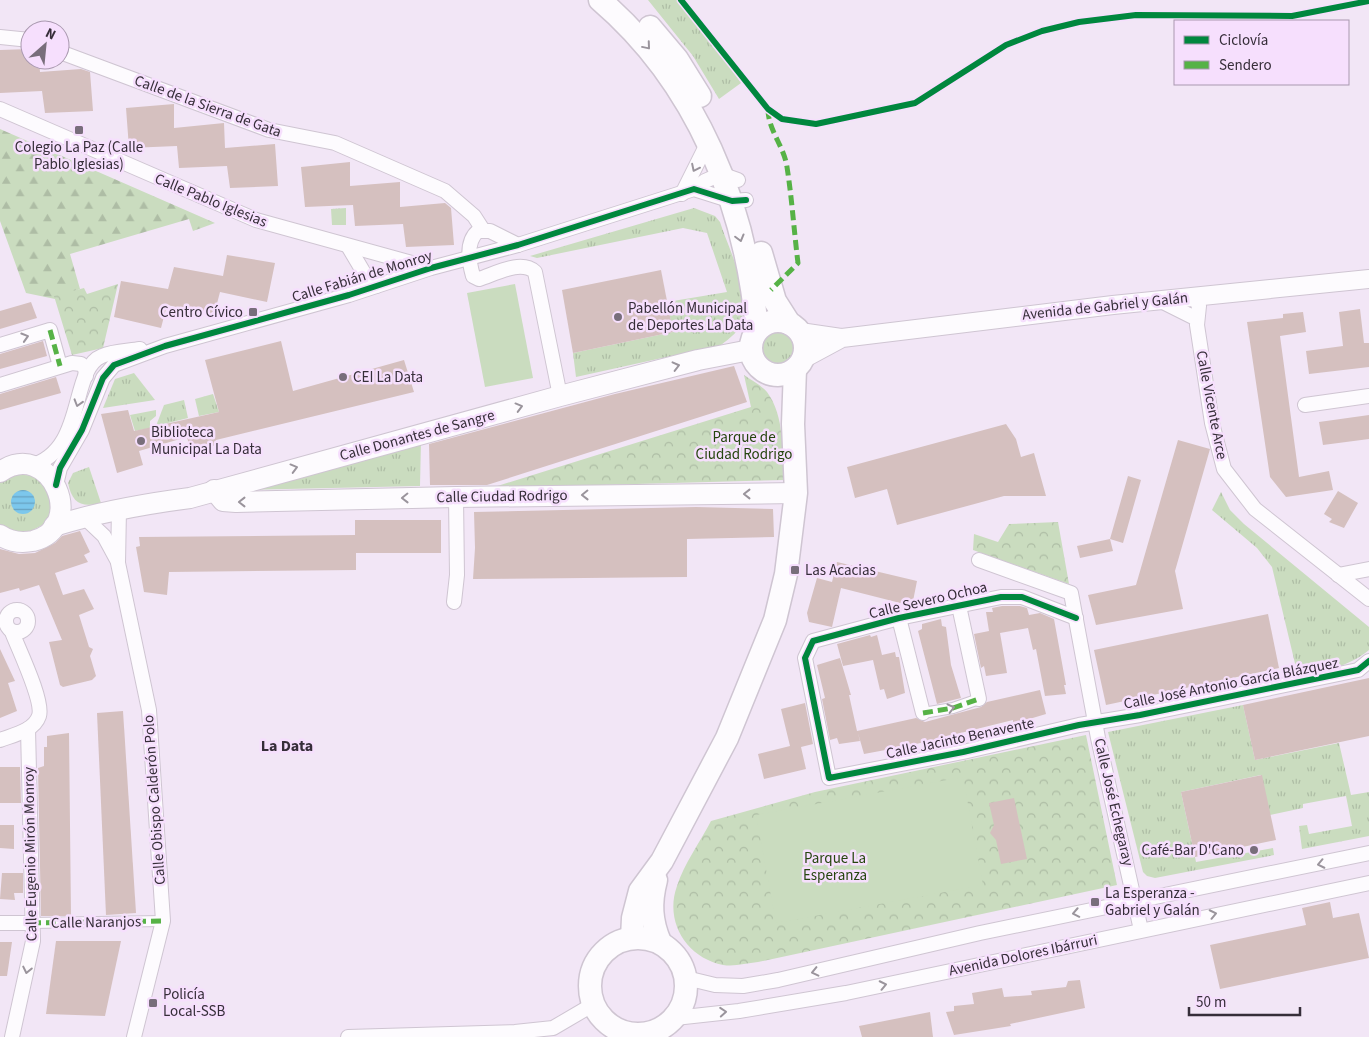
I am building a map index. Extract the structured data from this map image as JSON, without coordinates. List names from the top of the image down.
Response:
{
  "streets": {
    "main road": ["Calle Donantes de Sangre", "Calle Ciudad Rodrigo"],
    "street": [
      "Calle de la Sierra de Gata",
      "Calle Pablo Iglesias",
      "Calle Fabián de Monroy",
      "Avenida de Gabriel y Galán",
      "Calle Vicente Arce",
      "Calle Severo Ochoa",
      "Calle José Antonio García Blázquez",
      "Calle Jacinto Benavente",
      "Calle Obispo Calderón Polo",
      "Calle José Echegaray",
      "Calle Eugenio Mirón Monroy",
      "Calle Naranjos",
      "Avenida Dolores Ibárruri"
    ]
  },
  "crossings": [
    ["Calle Pablo Iglesias", "Calle Fabián de Monroy"],
    ["Avenida de Gabriel y Galán", "Calle Vicente Arce"],
    ["Avenida de Gabriel y Galán", "Calle Donantes de Sangre"],
    ["Calle Donantes de Sangre", "Calle Ciudad Rodrigo"],
    ["Calle Donantes de Sangre", "Calle Obispo Calderón Polo"],
    ["Calle Severo Ochoa", "Calle Jacinto Benavente"],
    ["Calle Severo Ochoa", "Calle José Echegaray"],
    ["Calle José Antonio García Blázquez", "Calle Jacinto Benavente"],
    ["Calle José Antonio García Blázquez", "Calle José Echegaray"],
    ["Calle Jacinto Benavente", "Calle José Echegaray"],
    ["Calle Obispo Calderón Polo", "Calle Naranjos"],
    ["Calle José Echegaray", "Avenida Dolores Ibárruri"],
    ["Calle Eugenio Mirón Monroy", "Calle Naranjos"]
  ],
  "one_way": ["Calle Donantes de Sangre", "Calle Ciudad Rodrigo", "Calle Eugenio Mirón Monroy"],
  "districts": ["La Data"],
  "parks": ["Parque de Ciudad Rodrigo", "Parque La Esperanza"],
  "places": {
    "transit": [
      "Colegio La Paz (Calle Pablo Iglesias)",
      "Centro Cívico",
      "Las Acacias",
      "La Esperanza - Gabriel y Galán",
      "Policía Local-SSB"
    ],
    "other": [
      "Pabellón Municipal de Deportes La Data",
      "CEI La Data",
      "Biblioteca Municipal La Data",
      "Café-Bar D'Cano"
    ]
  },
  "legend": ["Ciclovía", "Sendero"],
  "scale_bar": "50 m",
  "north": "top right"
}
